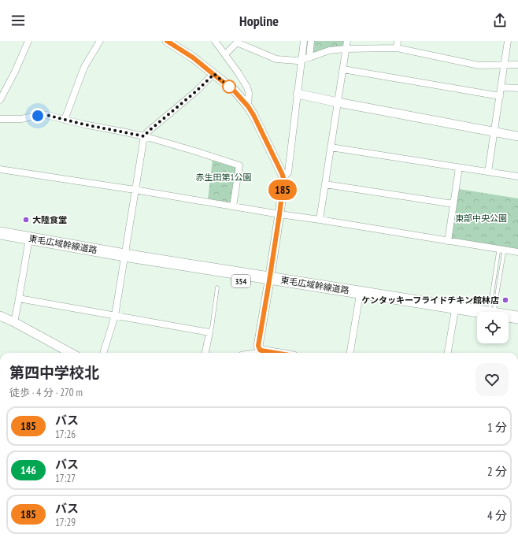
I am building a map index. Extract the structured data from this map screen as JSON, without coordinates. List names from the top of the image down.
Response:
{
  "streets": {
    "highway": ["東毛広域幹線道路", "354"]
  },
  "parks": ["赤生田第1公園", "東部中央公園"],
  "places": ["大陸食堂", "ケンタッキーフライドチキン館林店"],
  "lines": ["bus line 185"],
  "page": {
    "header": "Hopline",
    "on_map": "185",
    "heading": ["第四中学校北", "徒歩 · 4 分 · 270 m"],
    "list": [
      {
        "mark": "185",
        "name": "バス",
        "note": "17:26",
        "value": "1 分"
      },
      {
        "mark": "146",
        "name": "バス",
        "note": "17:27",
        "value": "2 分"
      },
      {
        "mark": "185",
        "name": "バス",
        "note": "17:29",
        "value": "4 分"
      }
    ]
  }
}
